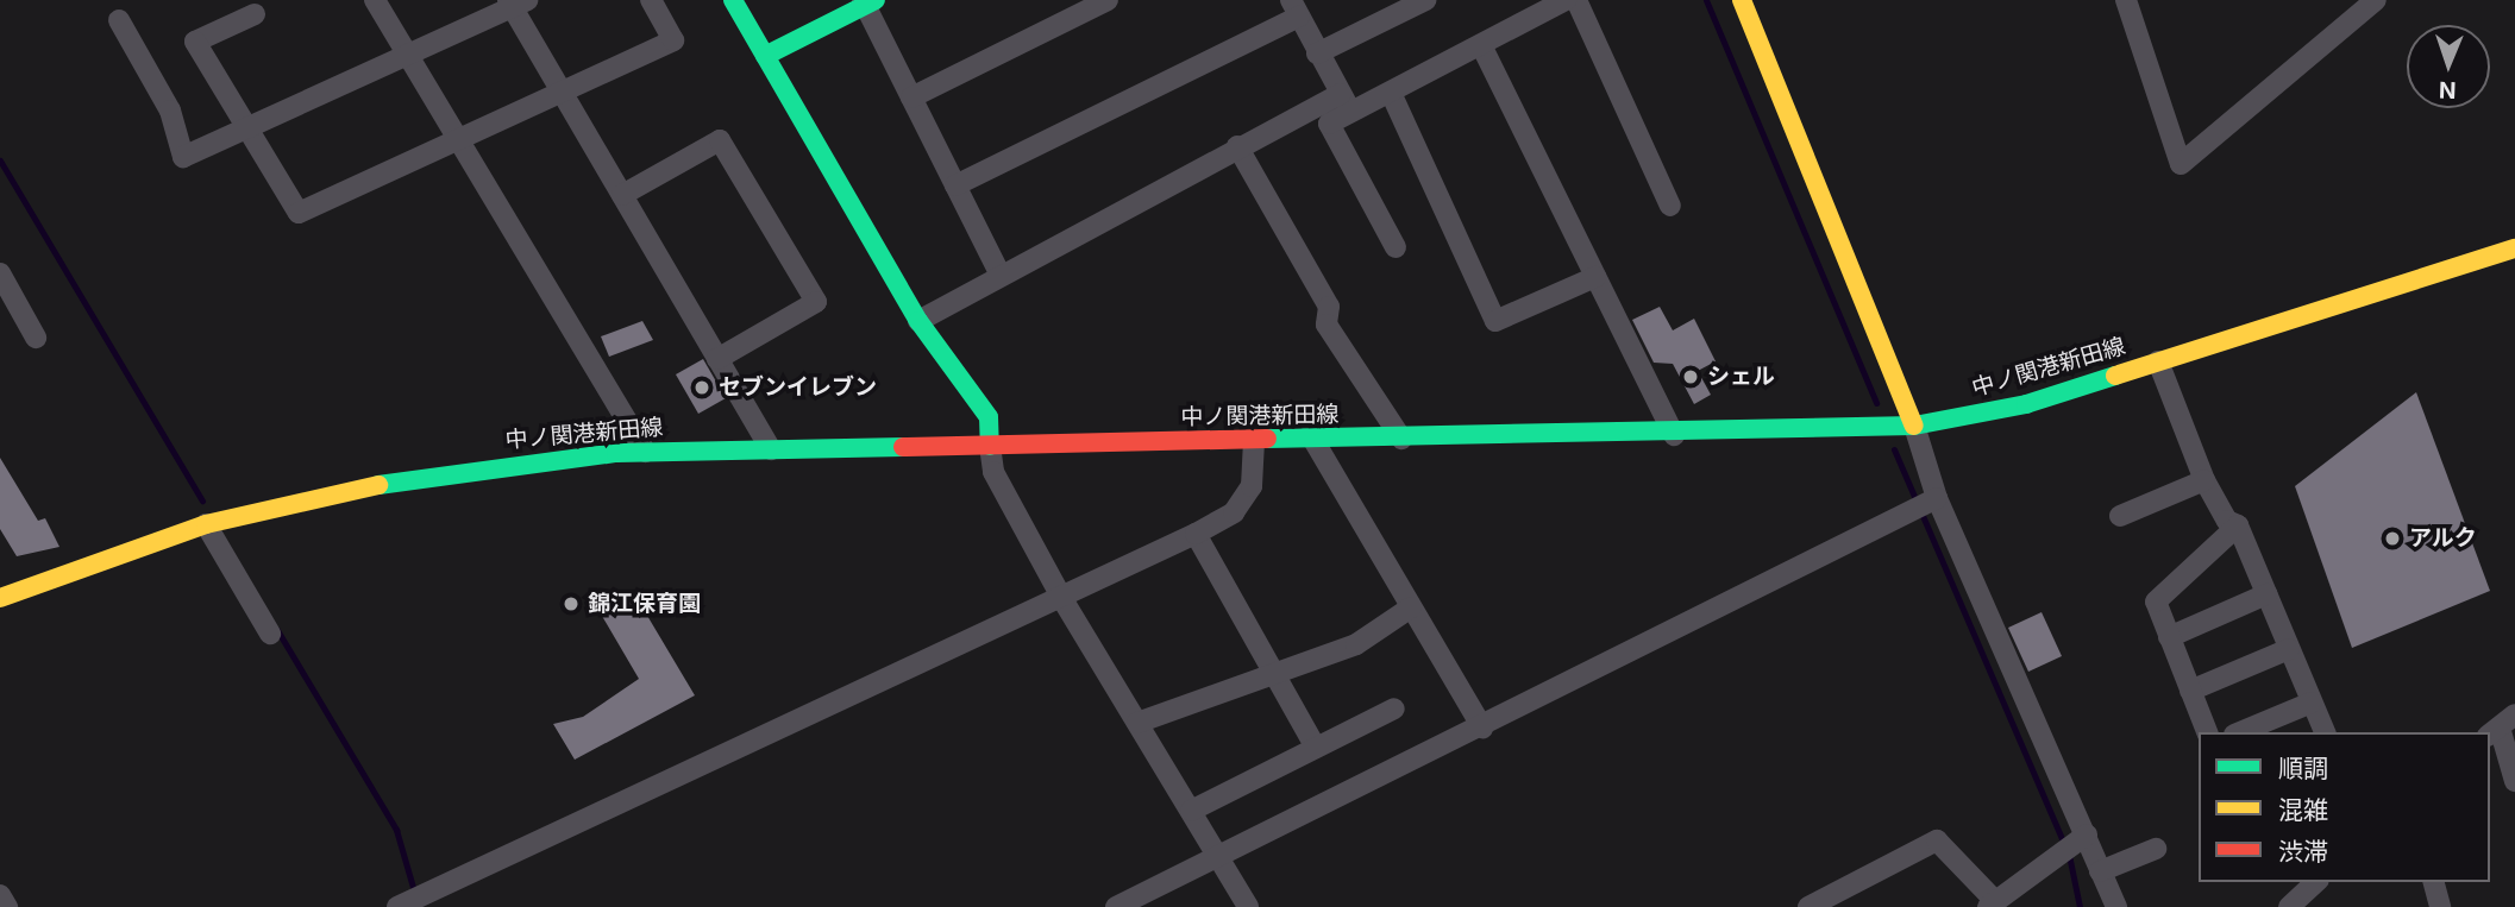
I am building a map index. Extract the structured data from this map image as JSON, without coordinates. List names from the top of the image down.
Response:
{
  "streets": {
    "main road": ["中ノ関港新田線"]
  },
  "places": [
    "シェル",
    "セブンイレブン",
    "アルク",
    "錦江保育園"
  ],
  "legend": ["順調", "混雑", "渋滞"],
  "north": "bottom"
}
